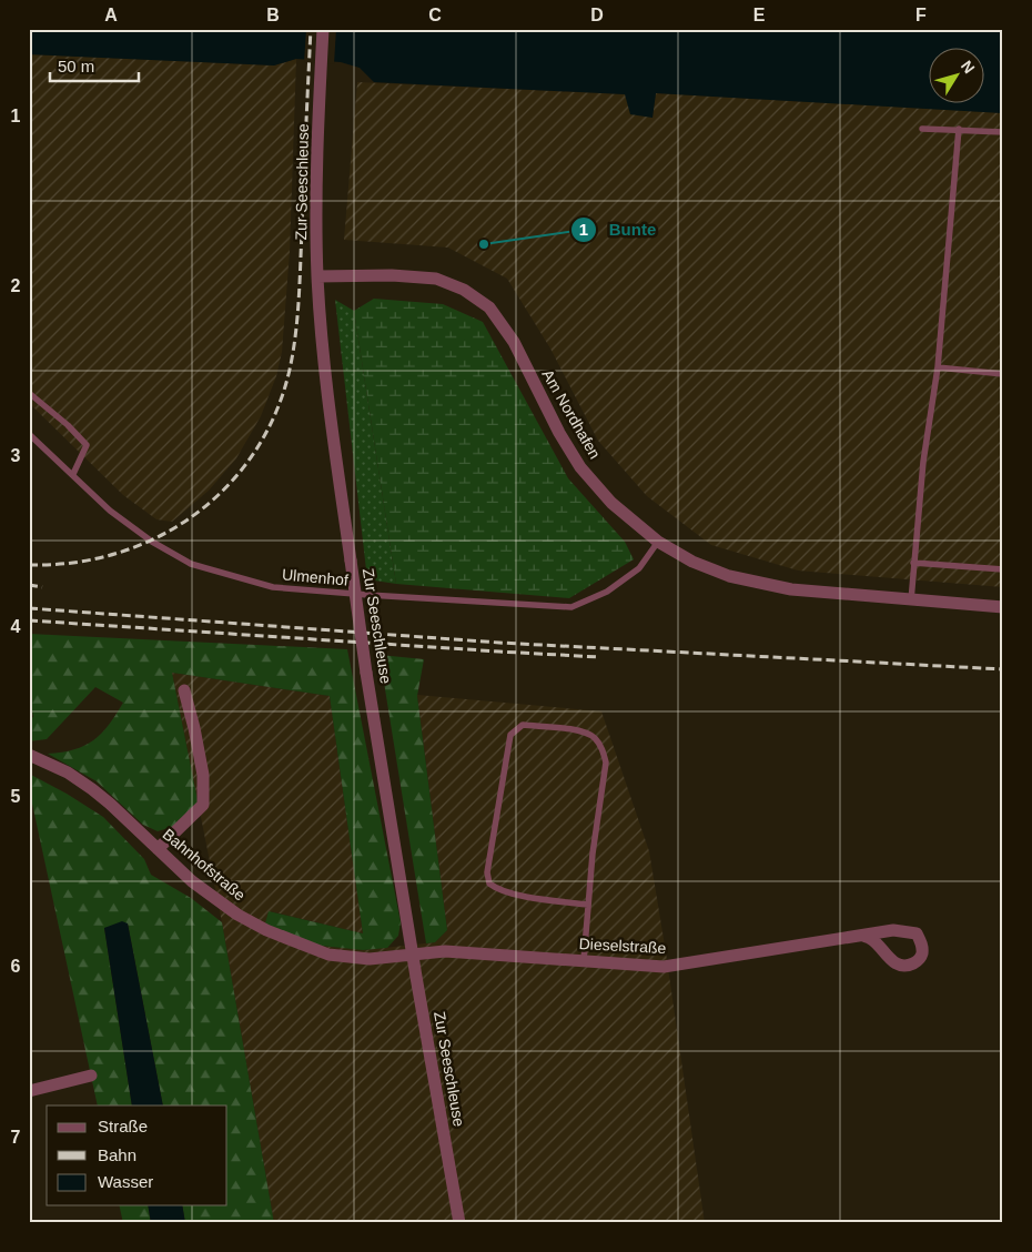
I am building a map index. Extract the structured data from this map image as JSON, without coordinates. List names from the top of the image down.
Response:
{
  "streets": {
    "street": [
      "Zur Seeschleuse",
      "Am Nordhafen",
      "Bahnhofstraße",
      "Dieselstraße"
    ],
    "lane": ["Ulmenhof"]
  },
  "crossings": [
    ["Zur Seeschleuse", "Am Nordhafen"],
    ["Zur Seeschleuse", "Bahnhofstraße"],
    ["Zur Seeschleuse", "Dieselstraße"],
    ["Am Nordhafen", "Ulmenhof"],
    ["Bahnhofstraße", "Dieselstraße"]
  ],
  "places": ["Bunte"],
  "legend": ["Straße", "Bahn", "Wasser"],
  "scale_bar": "50 m",
  "north": "top right",
  "grid": {
    "columns": [
      "A",
      "B",
      "C",
      "D",
      "E",
      "F"
    ],
    "rows": [
      "1",
      "2",
      "3",
      "4",
      "5",
      "6",
      "7"
    ]
  }
}
